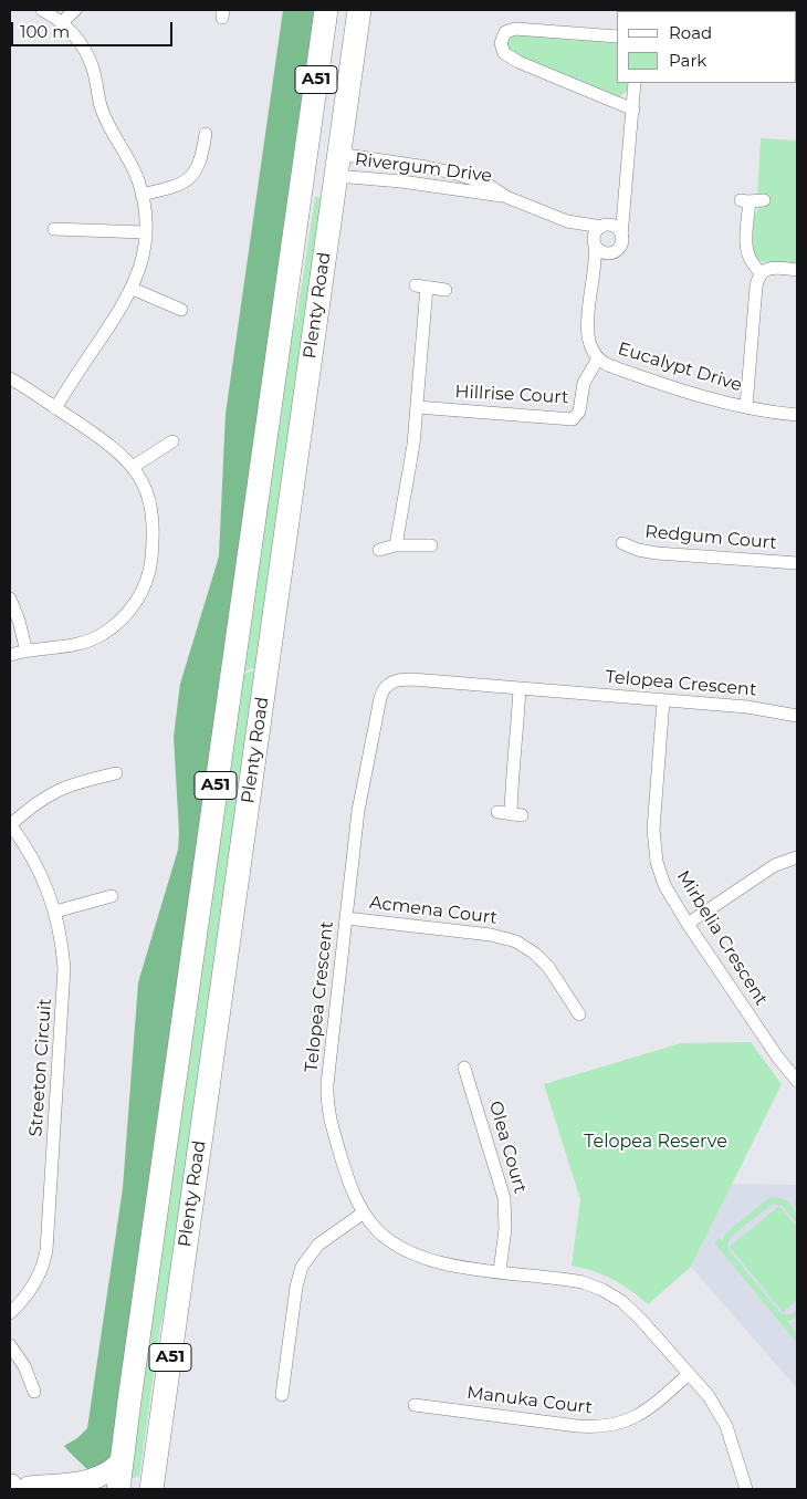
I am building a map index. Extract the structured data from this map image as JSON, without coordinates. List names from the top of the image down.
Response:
{
  "streets": {
    "highway": ["A51", "Plenty Road"],
    "street": [
      "Rivergum Drive",
      "Eucalypt Drive",
      "Hillrise Court",
      "Redgum Court",
      "Telopea Crescent",
      "Acmena Court",
      "Mirbelia Crescent",
      "Streeton Circuit",
      "Olea Court",
      "Manuka Court"
    ]
  },
  "crossings": [
    ["Rivergum Drive", "Plenty Road"],
    ["Rivergum Drive", "Eucalypt Drive"],
    ["Eucalypt Drive", "Hillrise Court"],
    ["Telopea Crescent", "Acmena Court"],
    ["Telopea Crescent", "Mirbelia Crescent"],
    ["Telopea Crescent", "Olea Court"],
    ["Telopea Crescent", "Manuka Court"]
  ],
  "parks": ["Telopea Reserve"],
  "legend": ["Road", "Park"],
  "scale_bar": "100 m"
}
